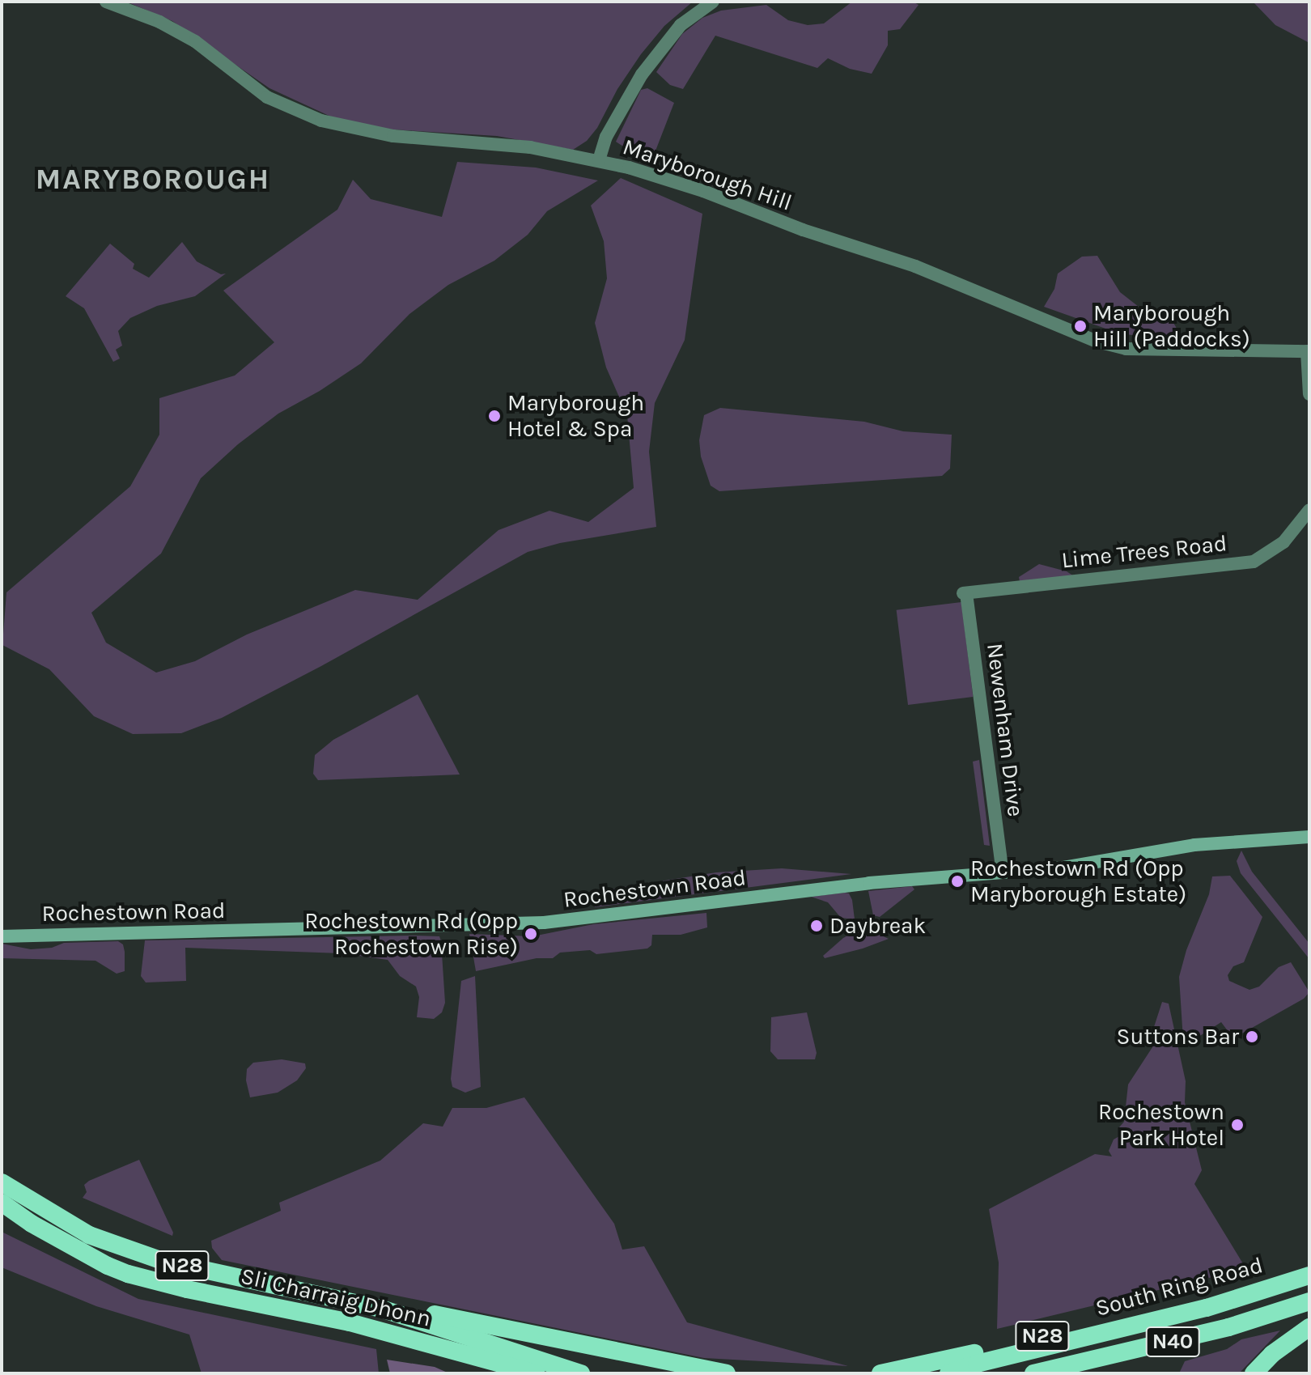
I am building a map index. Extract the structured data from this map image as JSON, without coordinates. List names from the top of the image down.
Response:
{
  "streets": {
    "highway": [
      "N28",
      "South Ring Road",
      "Sli Charraig Dhonn",
      "N40"
    ],
    "main road": ["Rochestown Road"],
    "street": ["Maryborough Hill", "Lime Trees Road", "Newenham Drive"]
  },
  "crossings": [
    ["Lime Trees Road", "Newenham Drive"],
    ["Newenham Drive", "Rochestown Road"],
    ["N28", "South Ring Road"],
    ["N28", "Sli Charraig Dhonn"]
  ],
  "districts": ["MARYBOROUGH"],
  "places": [
    "Maryborough Hill (Paddocks)",
    "Maryborough Hotel & Spa",
    "Rochestown Rd (Opp Maryborough Estate)",
    "Daybreak",
    "Rochestown Rd (Opp Rochestown Rise)",
    "Suttons Bar",
    "Rochestown Park Hotel"
  ]
}
